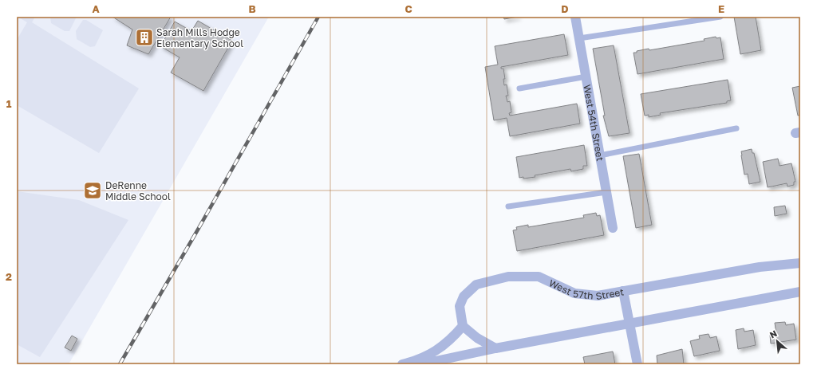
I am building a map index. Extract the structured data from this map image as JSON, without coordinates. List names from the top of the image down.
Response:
{
  "streets": {
    "street": ["West 54th Street", "West 57th Street"]
  },
  "places": {
    "building": ["Sarah Mills Hodge Elementary School"],
    "school or university": ["DeRenne Middle School"]
  },
  "north": "top left",
  "grid": {
    "columns": [
      "A",
      "B",
      "C",
      "D",
      "E"
    ],
    "rows": ["1", "2"]
  }
}
